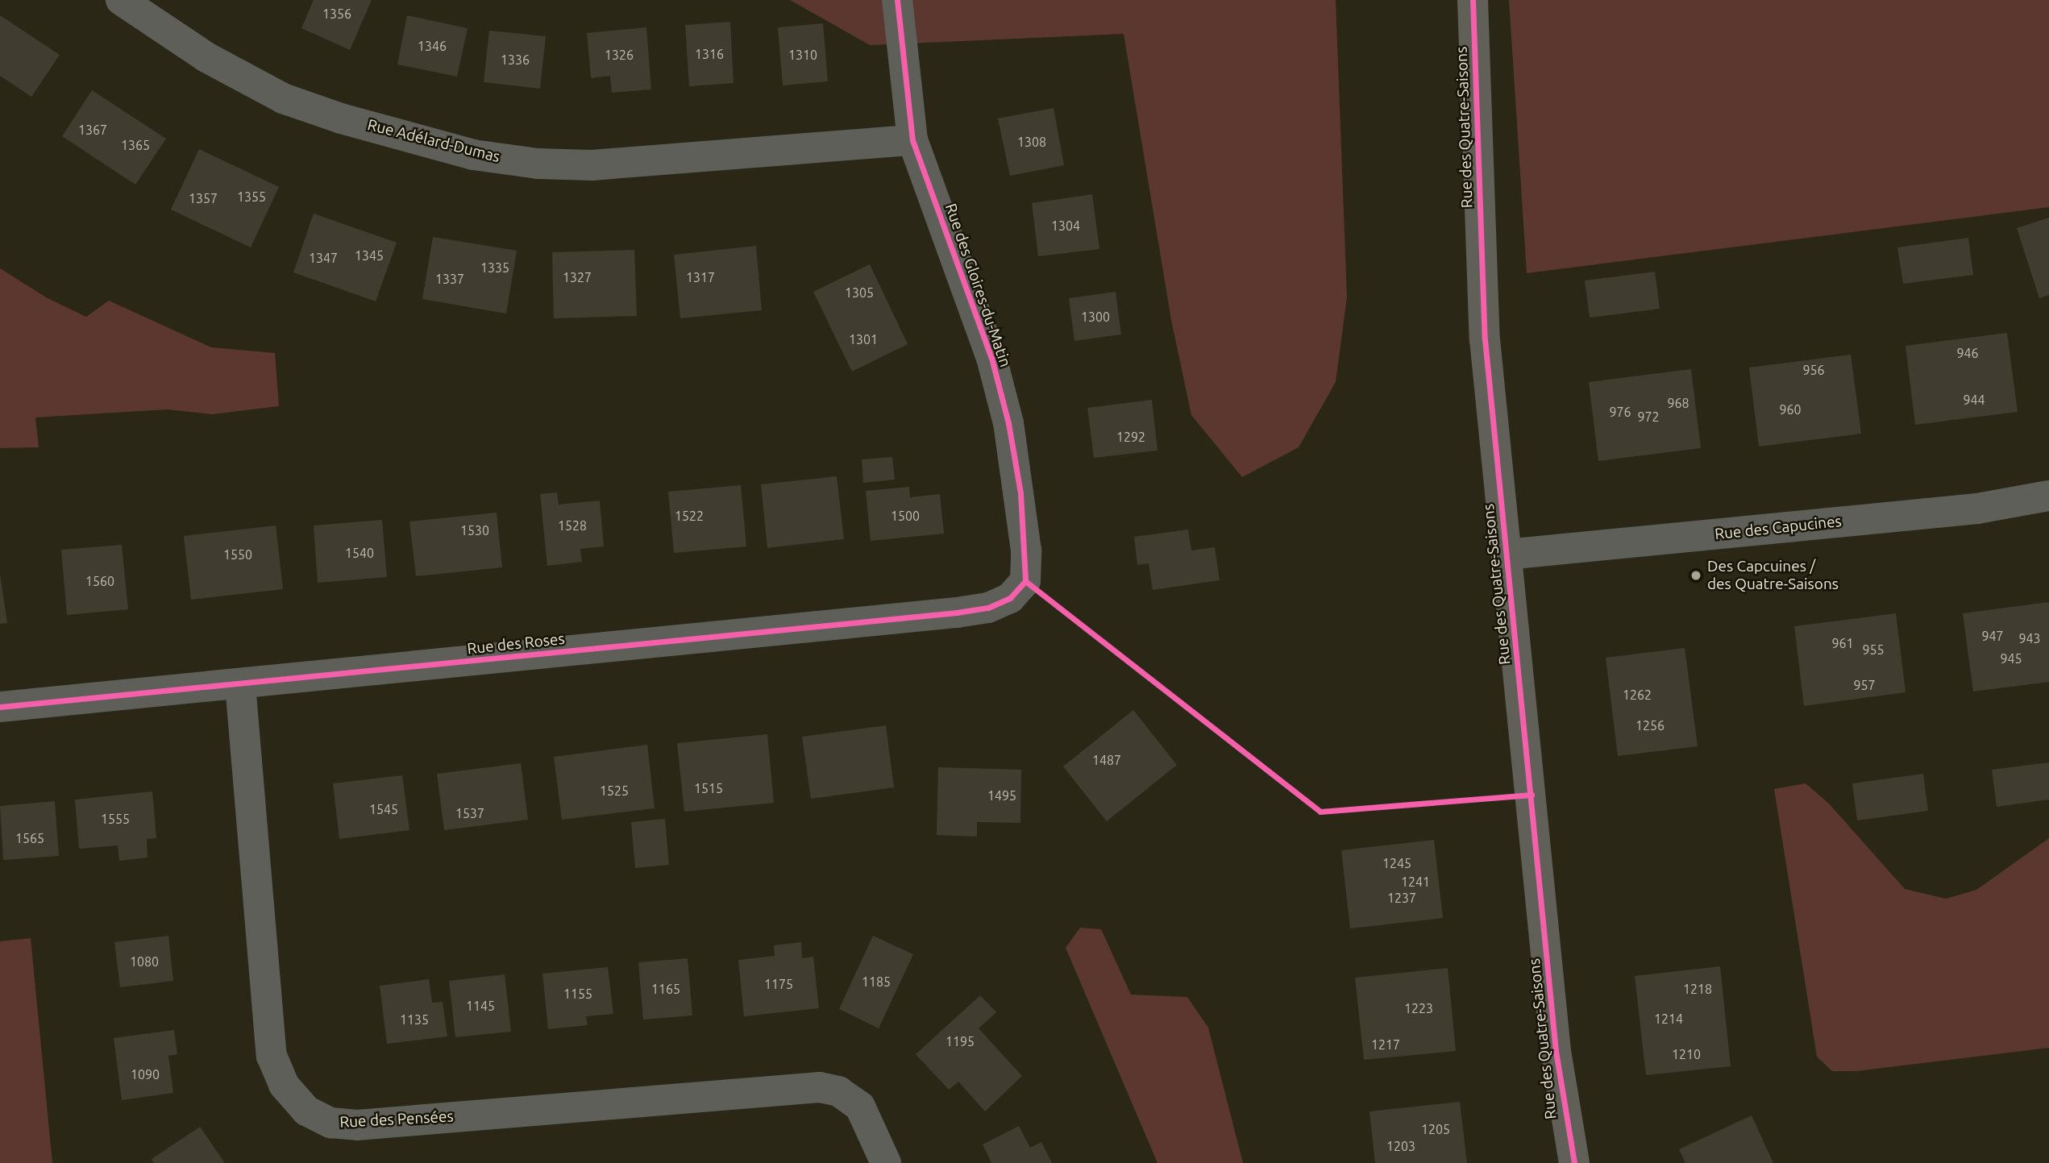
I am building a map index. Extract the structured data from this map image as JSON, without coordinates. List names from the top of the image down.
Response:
{
  "streets": {
    "street": [
      "Rue des Quatre-Saisons",
      "Rue Adélard-Dumas",
      "Rue des Gloires-du-Matin",
      "Rue des Capucines",
      "Rue des Roses",
      "Rue des Pensées"
    ]
  },
  "crossings": [
    ["Rue des Quatre-Saisons", "Rue des Capucines"],
    ["Rue Adélard-Dumas", "Rue des Gloires-du-Matin"],
    ["Rue des Gloires-du-Matin", "Rue des Roses"],
    ["Rue des Roses", "Rue des Pensées"]
  ],
  "places": ["Des Capcuines / des Quatre-Saisons"],
  "house_numbers": [
    "1356",
    "1346",
    "1316",
    "1326",
    "1310",
    "1336",
    "1367",
    "1308",
    "1365",
    "1355",
    "1357",
    "1304",
    "1345",
    "1347",
    "1335",
    "1327",
    "1317",
    "1337",
    "1305",
    "1300",
    "1301",
    "946",
    "956",
    "944",
    "968",
    "960",
    "976",
    "972",
    "1292",
    "1522",
    "1500",
    "1528",
    "1530",
    "1540",
    "1550",
    "1560",
    "947",
    "943",
    "961",
    "955",
    "945",
    "957",
    "1262",
    "1256",
    "1487",
    "1515",
    "1525",
    "1495",
    "1545",
    "1537",
    "1555",
    "1565",
    "1245",
    "1241",
    "1237",
    "1080",
    "1185",
    "1175",
    "1165",
    "1218",
    "1155",
    "1145",
    "1223",
    "1214",
    "1135",
    "1195",
    "1217",
    "1210",
    "1090",
    "1205",
    "1203"
  ]
}
